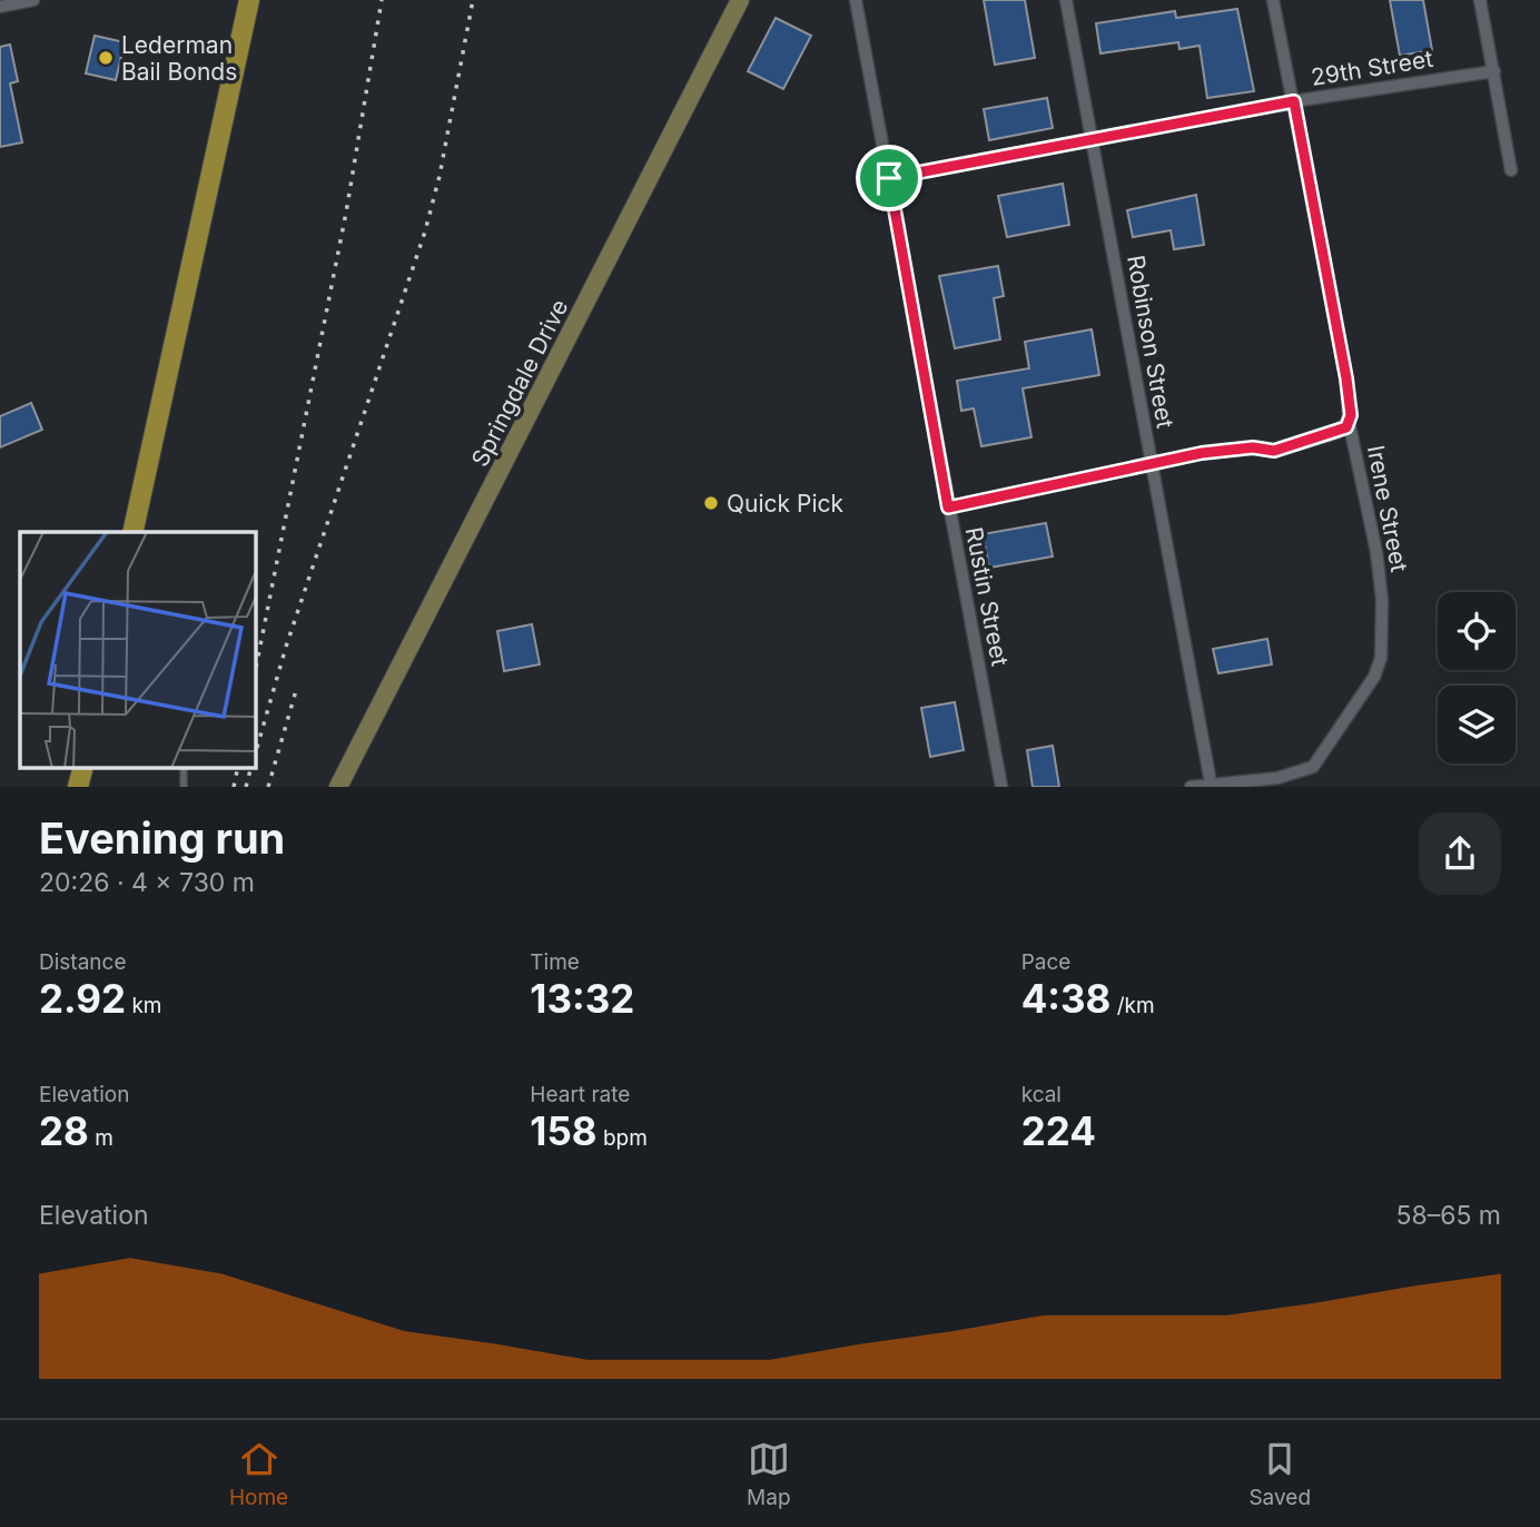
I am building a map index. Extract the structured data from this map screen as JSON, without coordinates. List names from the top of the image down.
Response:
{
  "streets": {
    "street": [
      "29th Street",
      "Robinson Street",
      "Springdale Drive",
      "Irene Street",
      "Rustin Street"
    ]
  },
  "crossings": [
    ["29th Street", "Robinson Street"],
    ["29th Street", "Irene Street"],
    ["29th Street", "Rustin Street"],
    ["Robinson Street", "Irene Street"]
  ],
  "places": ["Lederman Bail Bonds", "Quick Pick"],
  "page": {
    "heading": ["Evening run", "20:26 · 4 × 730 m"],
    "stats": [
      ["Distance", "2.92 km"],
      ["Time", "13:32"],
      ["Pace", "4:38 /km"],
      ["Elevation", "28 m"],
      ["Heart rate", "158 bpm"],
      ["kcal", "224"]
    ],
    "chart": ["Elevation", "58–65 m"],
    "tabs": ["Home", "Map", "Saved"]
  }
}
